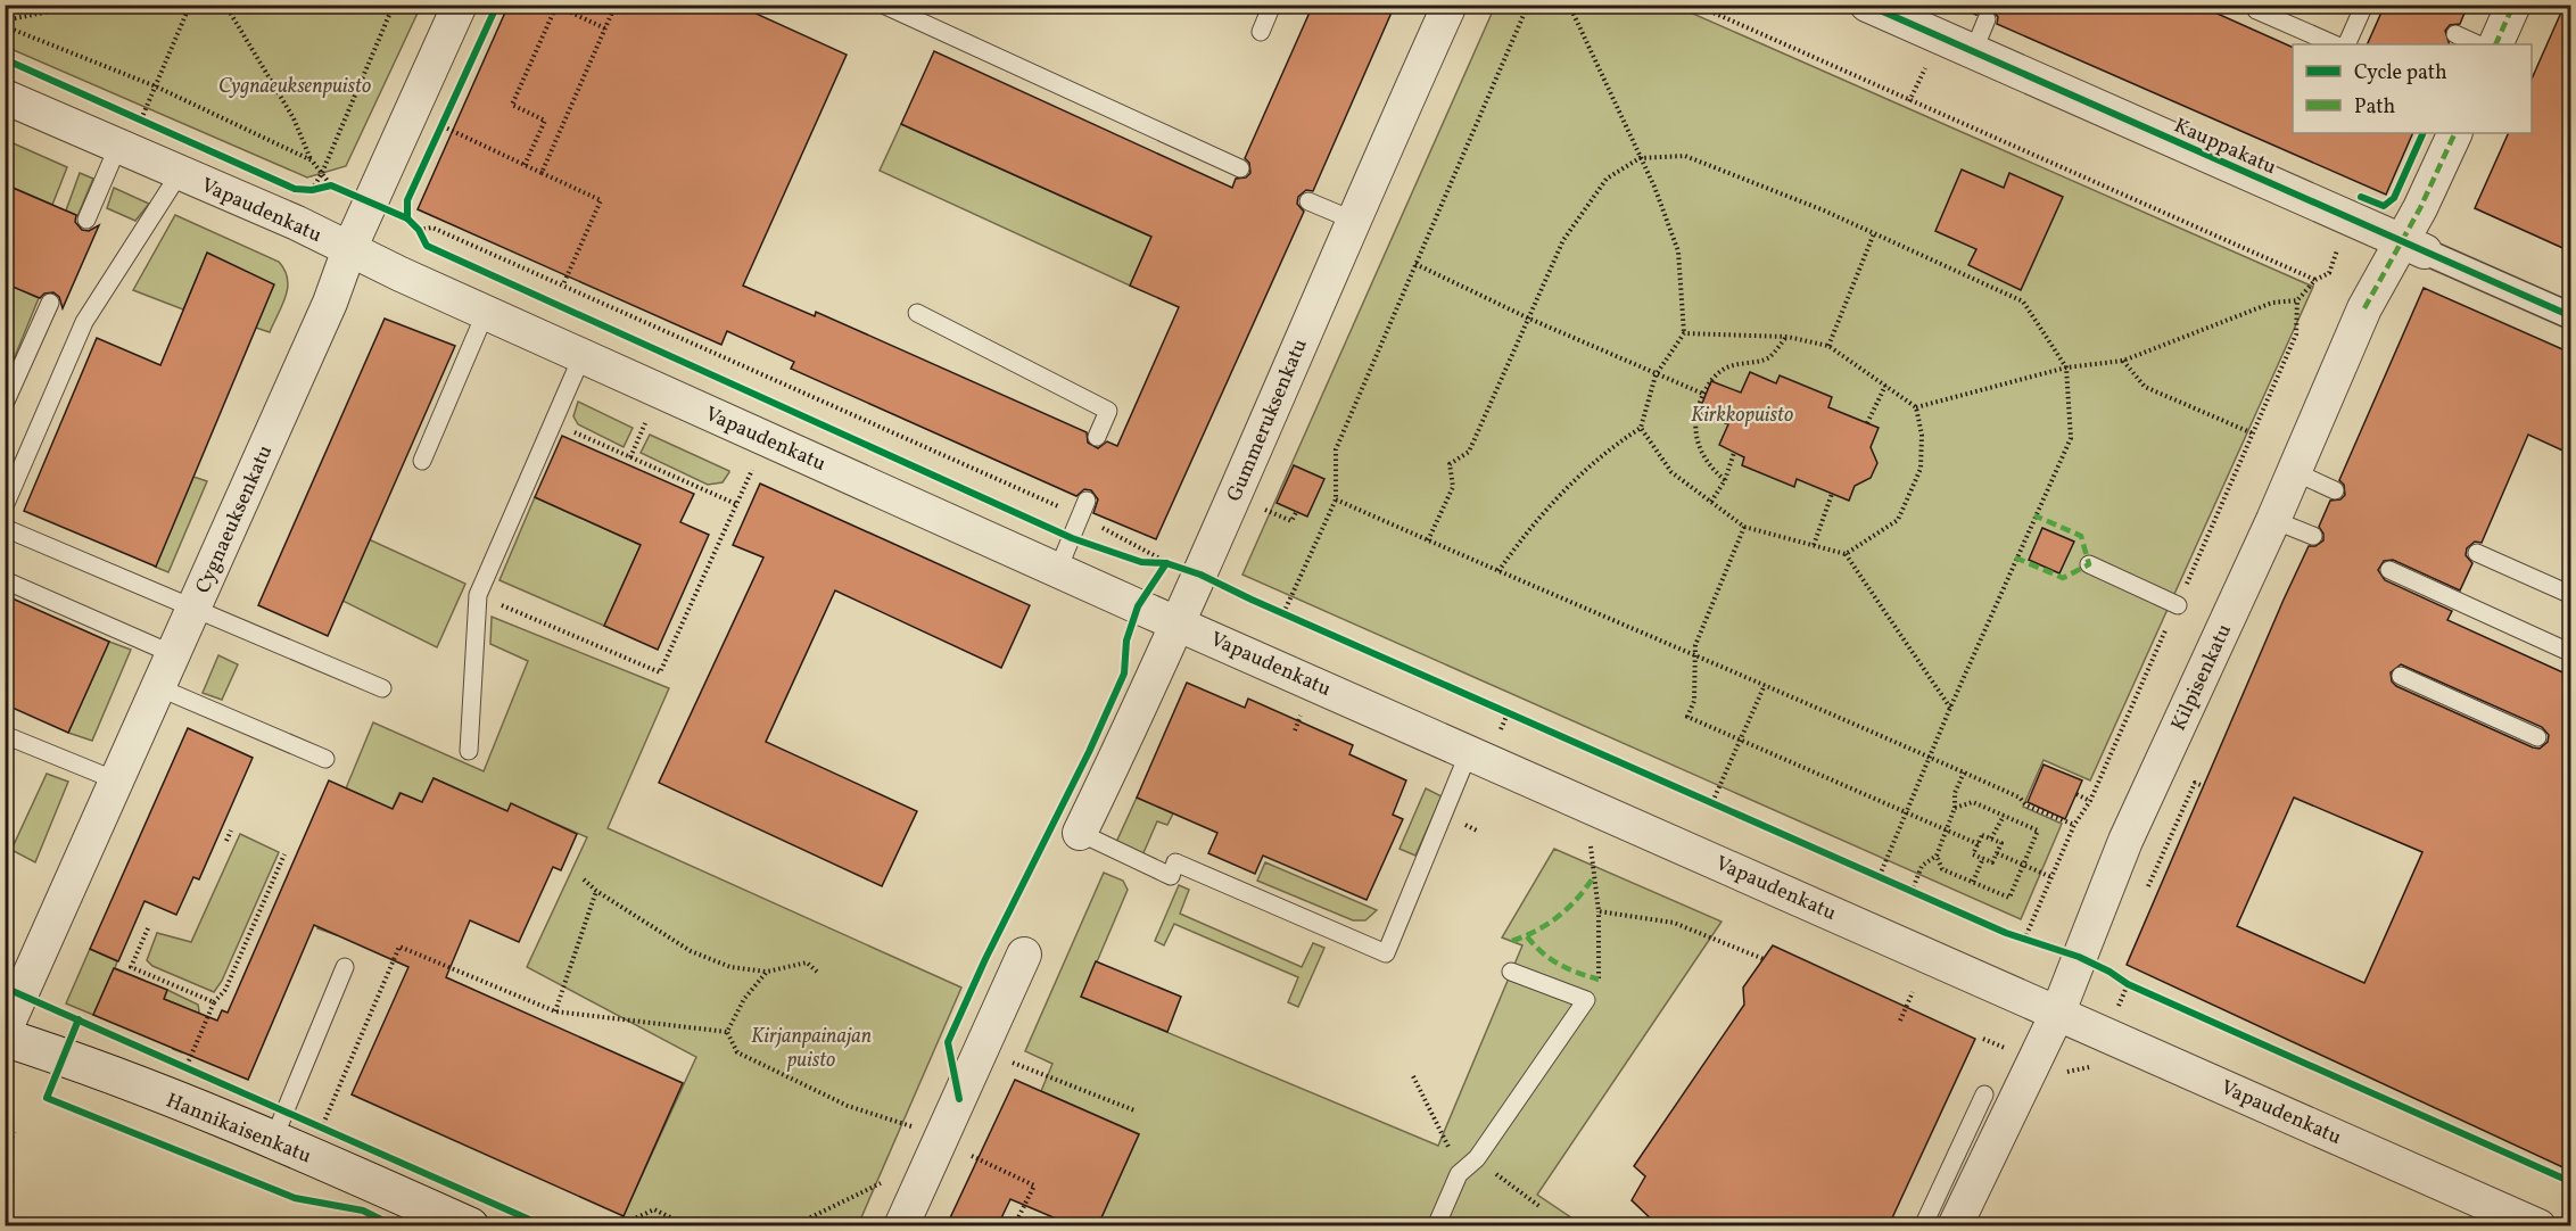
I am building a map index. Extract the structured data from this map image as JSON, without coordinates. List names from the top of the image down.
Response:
{
  "streets": {
    "main road": ["Hannikaisenkatu"],
    "street": [
      "Kauppakatu",
      "Vapaudenkatu",
      "Gummeruksenkatu",
      "Cygnaeuksenkatu",
      "Kilpisenkatu"
    ]
  },
  "crossings": [
    ["Kauppakatu", "Kilpisenkatu"],
    ["Vapaudenkatu", "Gummeruksenkatu"],
    ["Vapaudenkatu", "Cygnaeuksenkatu"],
    ["Vapaudenkatu", "Kilpisenkatu"]
  ],
  "parks": ["Cygnaeuksenpuisto", "Kirkkopuisto", "Kirjanpainajan puisto"],
  "legend": ["Cycle path", "Path"]
}
